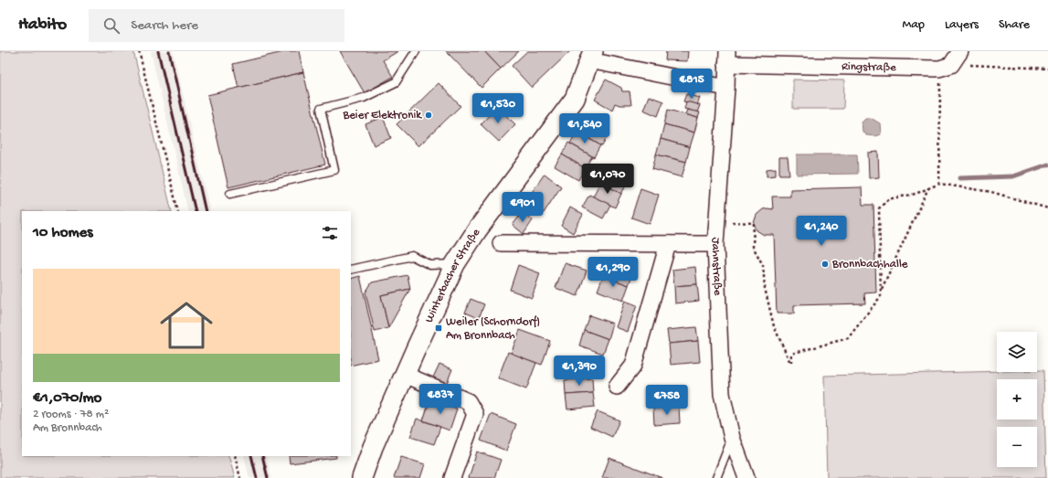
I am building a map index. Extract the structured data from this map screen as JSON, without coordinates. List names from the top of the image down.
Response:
{
  "streets": {
    "street": ["Ringstraße", "Jahnstraße", "Winterbacher Straße"]
  },
  "crossings": [
    ["Ringstraße", "Jahnstraße"]
  ],
  "places": {
    "other": ["Beier Elektronik", "Bronnbachhalle"],
    "transit": ["Weiler (Schorndorf) Am Bronnbach"]
  },
  "page": {
    "header": "Habito",
    "search": "Search here",
    "nav": ["Map", "Layers", "Share"],
    "price": [
      "€815",
      "€1,530",
      "€1,540",
      "€1,070",
      "€901",
      "€1,240",
      "€1,290",
      "€1,390",
      "€837",
      "€758"
    ],
    "heading": "10 homes",
    "list": [
      {
        "name": "€1,070/mo",
        "note": "2 rooms · 78 m² · Am Bronnbach"
      }
    ],
    "map_buttons": ["+", "−"]
  }
}
